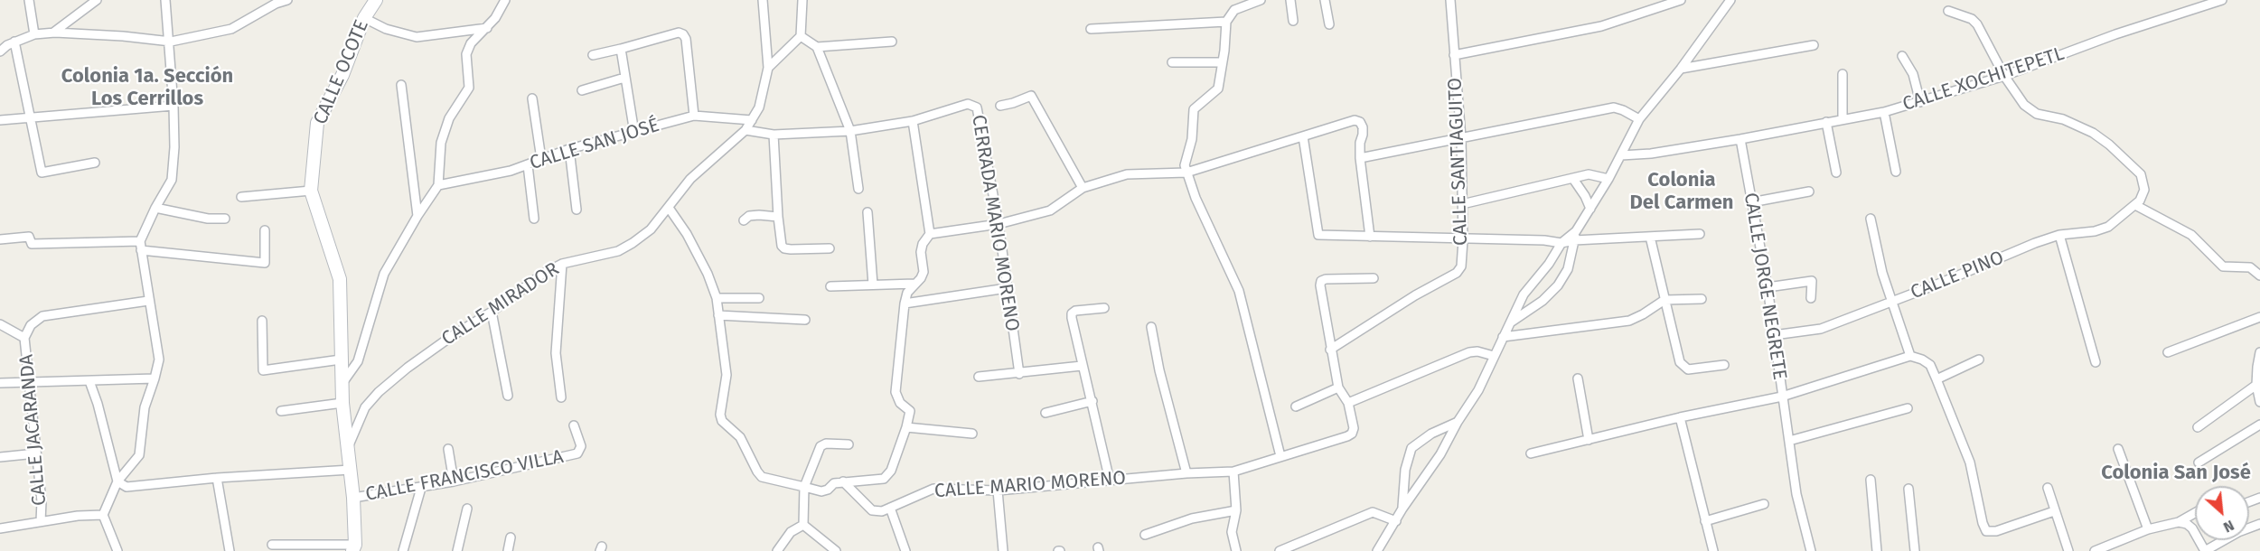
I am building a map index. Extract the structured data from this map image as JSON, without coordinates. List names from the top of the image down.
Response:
{
  "streets": {
    "street": [
      "CALLE OCOTE",
      "CALLE XOCHITEPETL",
      "CALLE SAN JOSÉ",
      "CALLE SANTIAGUITO",
      "CERRADA MARIO MORENO",
      "CALLE PINO",
      "CALLE JORGE NEGRETE",
      "CALLE MIRADOR",
      "CALLE JACARANDA",
      "CALLE FRANCISCO VILLA",
      "CALLE MARIO MORENO"
    ]
  },
  "crossings": [
    ["CALLE OCOTE", "CALLE MIRADOR"],
    ["CALLE OCOTE", "CALLE FRANCISCO VILLA"],
    ["CALLE XOCHITEPETL", "CALLE JORGE NEGRETE"],
    ["CALLE SAN JOSÉ", "CALLE MIRADOR"],
    ["CALLE PINO", "CALLE JORGE NEGRETE"]
  ],
  "districts": ["Colonia 1a. Sección Los Cerrillos", "Colonia Del Carmen", "Colonia San José"],
  "north": "bottom right"
}
